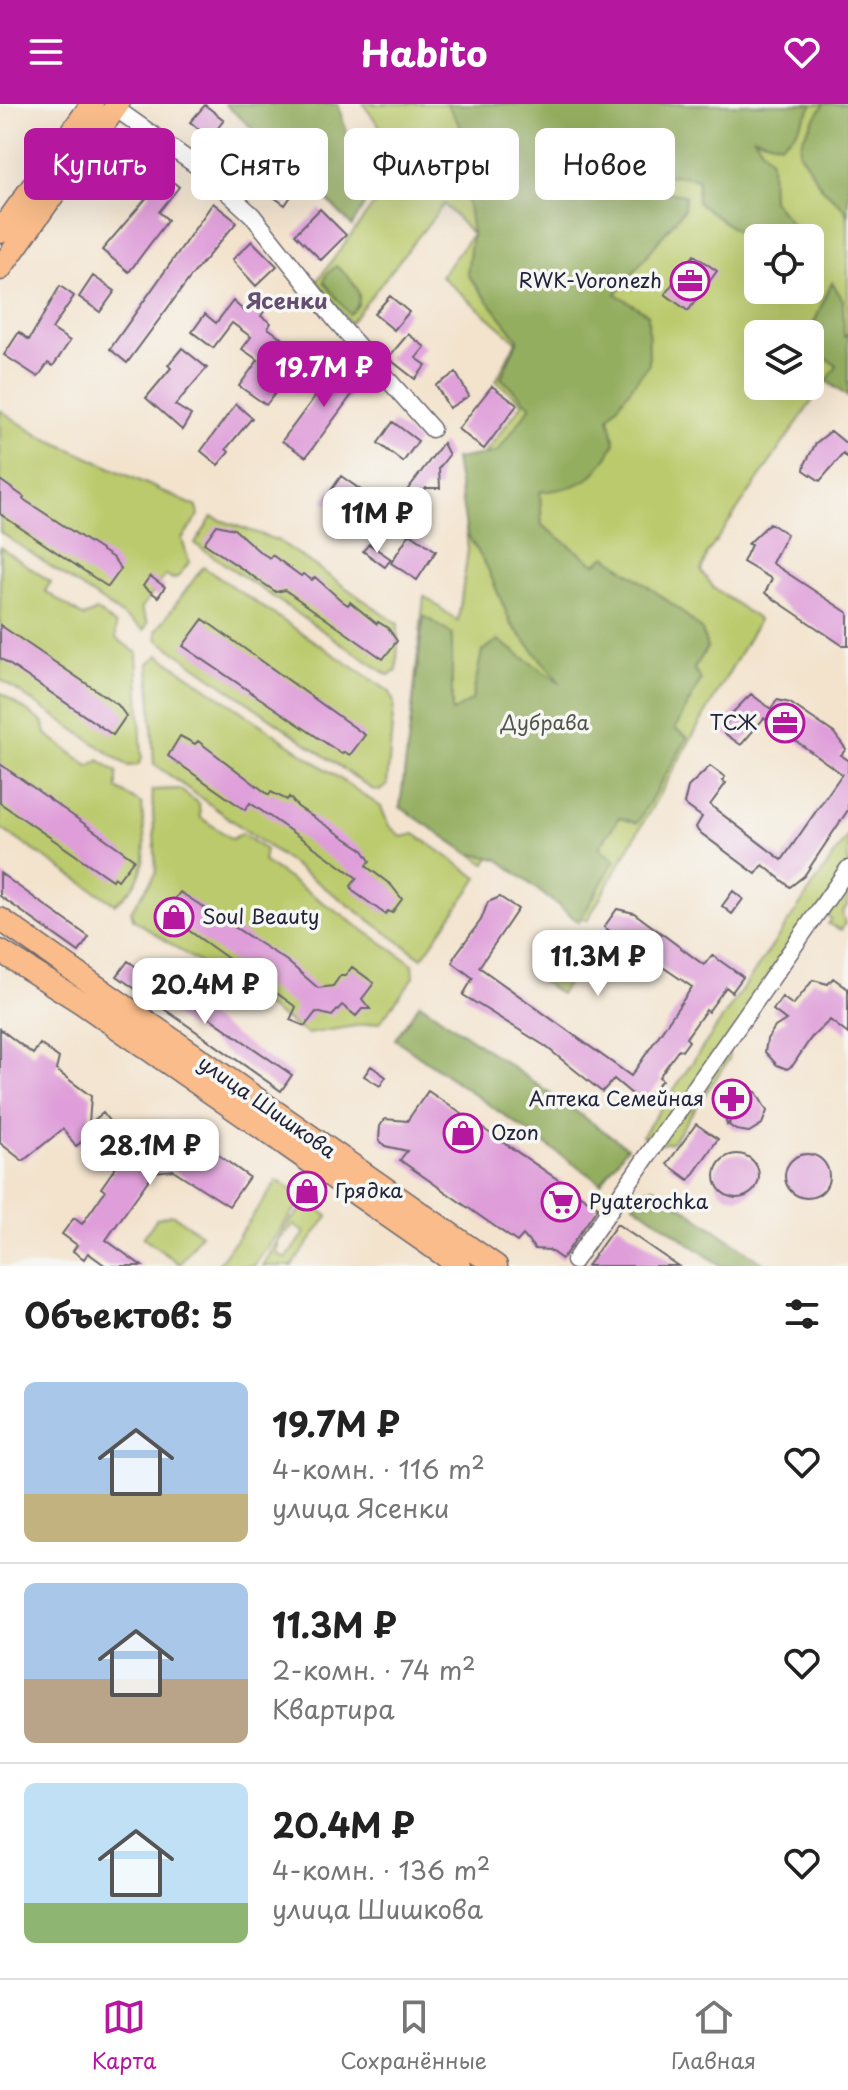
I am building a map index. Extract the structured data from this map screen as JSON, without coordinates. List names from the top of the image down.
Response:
{
  "streets": {
    "main road": ["улица Шишкова"]
  },
  "districts": ["Ясенки"],
  "parks": ["Дубрава"],
  "places": {
    "office": ["RWK-Voronezh", "ТСЖ"],
    "shop": ["Soul Beauty", "Ozon", "Грядка"],
    "pharmacy": ["Аптека Семейная"],
    "supermarket": ["Pyaterochka"]
  },
  "page": {
    "header": "Habito",
    "chip": [
      "Купить",
      "Снять",
      "Фильтры",
      "Новое"
    ],
    "price": [
      "19.7M ₽",
      "11M ₽",
      "11.3M ₽",
      "20.4M ₽",
      "28.1M ₽"
    ],
    "heading": "Объектов: 5",
    "list": [
      {
        "name": "19.7M ₽",
        "note": "4-комн. · 116 m² · улица Ясенки"
      },
      {
        "name": "11.3M ₽",
        "note": "2-комн. · 74 m² · Квартира"
      },
      {
        "name": "20.4M ₽",
        "note": "4-комн. · 136 m² · улица Шишкова"
      }
    ],
    "tabs": ["Карта", "Сохранённые", "Главная"]
  }
}
